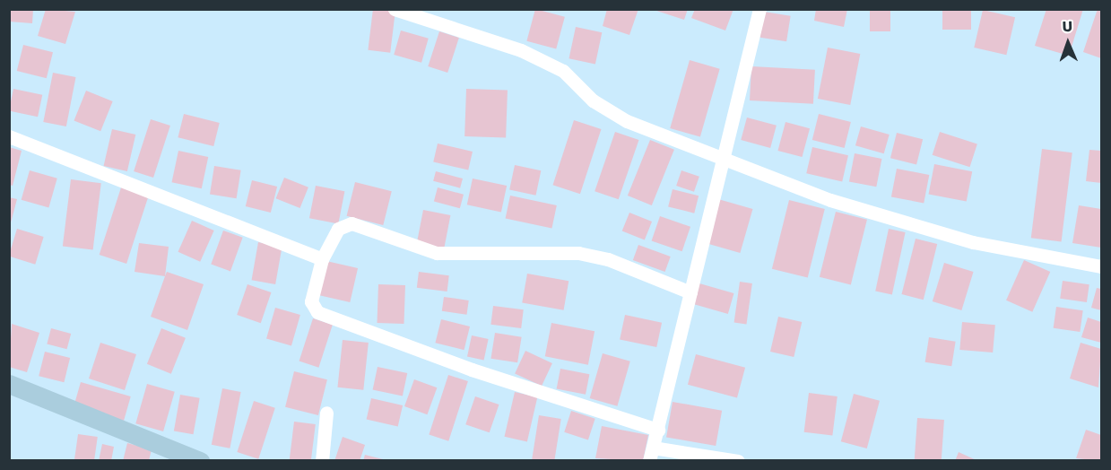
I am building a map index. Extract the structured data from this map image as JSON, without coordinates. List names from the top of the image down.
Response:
{
  "north": "top"
}
